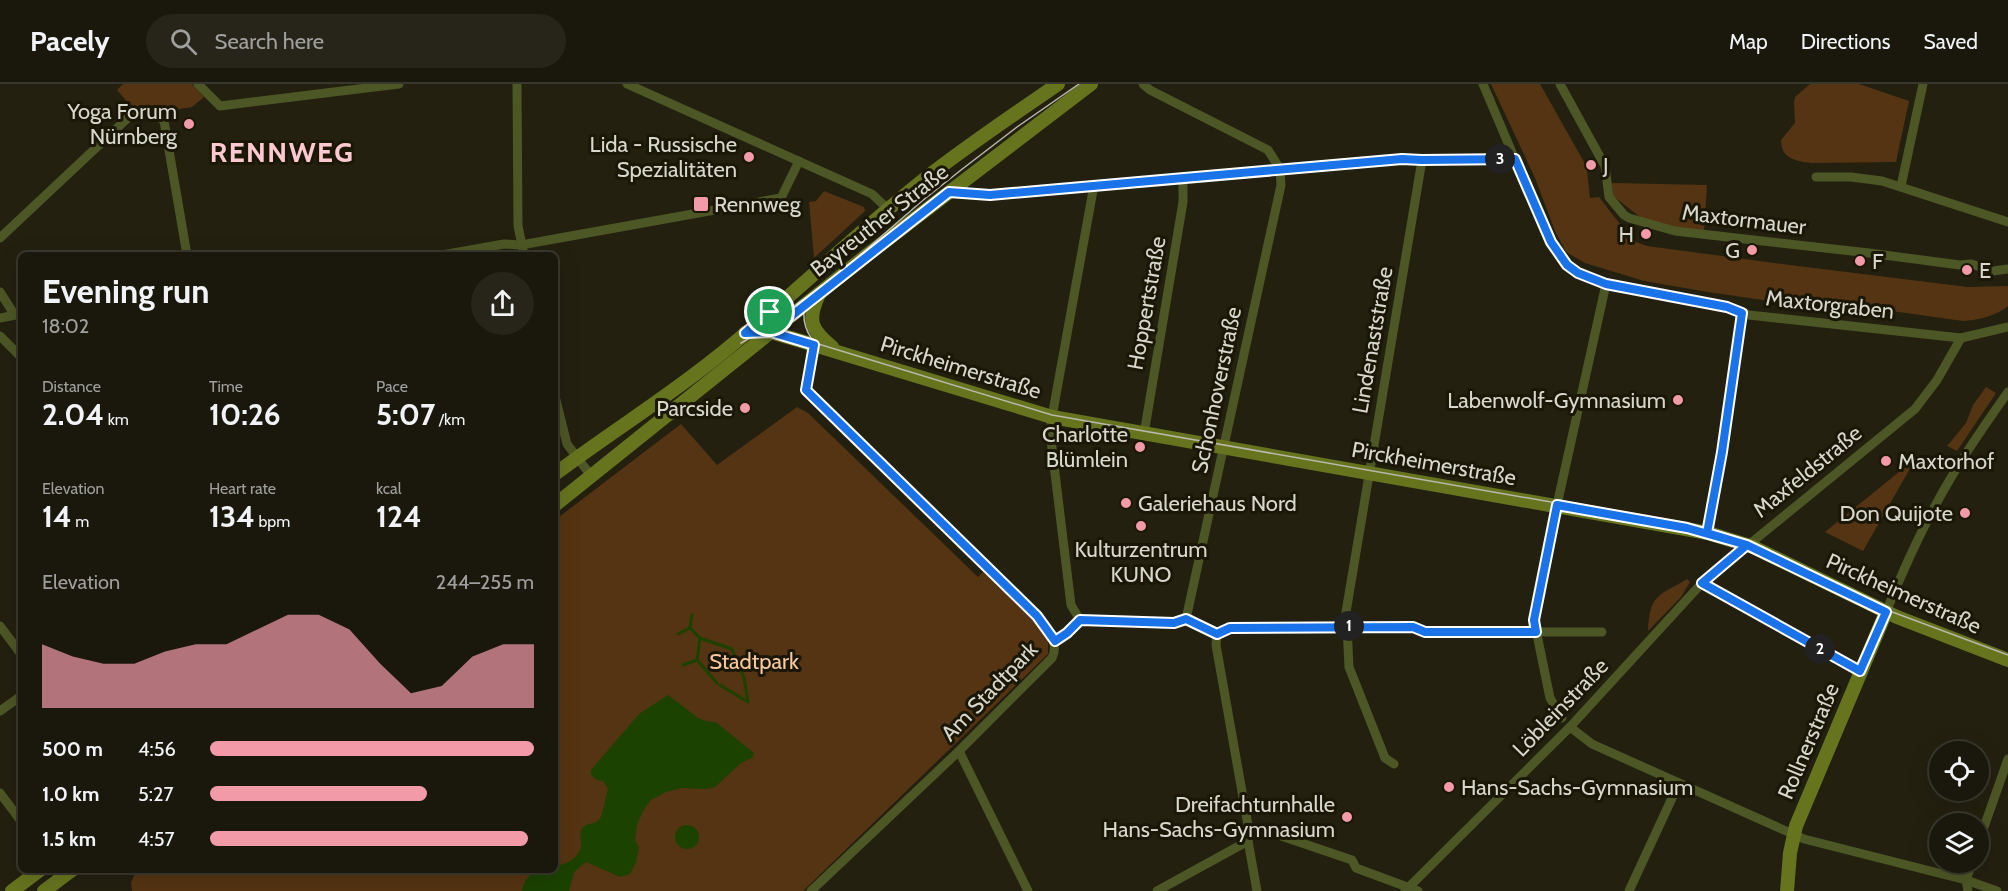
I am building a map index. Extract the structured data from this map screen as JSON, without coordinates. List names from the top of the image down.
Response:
{
  "streets": {
    "main road": ["Bayreuther Straße", "Pirckheimerstraße", "Rollnerstraße"],
    "street": [
      "Maxtormauer",
      "Hoppertstraße",
      "Maxtorgraben",
      "Lindenaststraße",
      "Schonhoverstraße",
      "Maxfeldstraße",
      "Am Stadtpark",
      "Löbleinstraße"
    ]
  },
  "crossings": [
    ["Bayreuther Straße", "Pirckheimerstraße"],
    ["Hoppertstraße", "Pirckheimerstraße"],
    ["Maxtorgraben", "Maxfeldstraße"],
    ["Lindenaststraße", "Pirckheimerstraße"],
    ["Pirckheimerstraße", "Schonhoverstraße"],
    ["Pirckheimerstraße", "Maxfeldstraße"],
    ["Pirckheimerstraße", "Am Stadtpark"],
    ["Pirckheimerstraße", "Rollnerstraße"],
    ["Maxfeldstraße", "Löbleinstraße"]
  ],
  "districts": ["RENNWEG"],
  "parks": ["Stadtpark"],
  "places": {
    "other": [
      "Yoga Forum Nürnberg",
      "Lida - Russische Spezialitäten",
      "J",
      "H",
      "G",
      "F",
      "E",
      "Labenwolf-Gymnasium",
      "Parcside",
      "Charlotte Blümlein",
      "Maxtorhof",
      "Galeriehaus Nord",
      "Don Quijote",
      "Kulturzentrum KUNO",
      "Hans-Sachs-Gymnasium",
      "Dreifachturnhalle Hans-Sachs-Gymnasium"
    ],
    "transit": ["Rennweg"]
  },
  "page": {
    "header": "Pacely",
    "search": "Search here",
    "nav": ["Map", "Directions", "Saved"],
    "pins": ["3", "1", "2"],
    "heading": ["Evening run", "18:02"],
    "stats": [
      ["Distance", "2.04 km"],
      ["Time", "10:26"],
      ["Pace", "5:07 /km"],
      ["Elevation", "14 m"],
      ["Heart rate", "134 bpm"],
      ["kcal", "124"]
    ],
    "chart": ["Elevation", "244–255 m"],
    "list": [
      {
        "name": "500 m",
        "note": "4:56"
      },
      {
        "name": "1.0 km",
        "note": "5:27"
      },
      {
        "name": "1.5 km",
        "note": "4:57"
      }
    ]
  }
}
